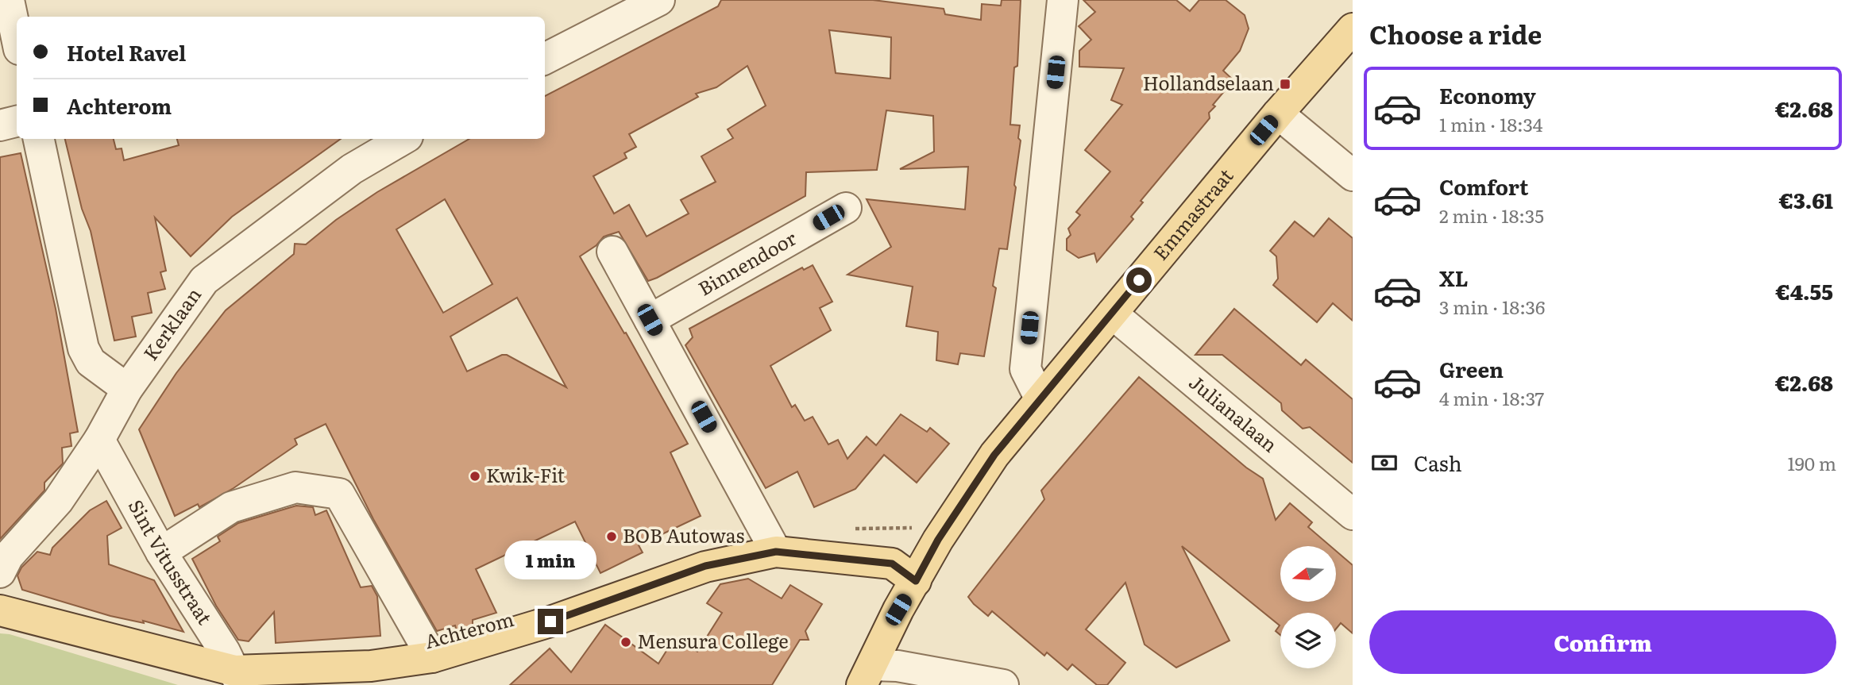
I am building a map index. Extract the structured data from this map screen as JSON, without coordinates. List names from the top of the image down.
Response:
{
  "streets": {
    "main road": ["Emmastraat", "Achterom"],
    "street": [
      "Binnendoor",
      "Kerklaan",
      "Julianalaan",
      "Sint Vitusstraat"
    ]
  },
  "crossings": [
    ["Emmastraat", "Julianalaan"],
    ["Emmastraat", "Achterom"],
    ["Kerklaan", "Sint Vitusstraat"],
    ["Sint Vitusstraat", "Achterom"]
  ],
  "places": {
    "transit": ["Hollandselaan"],
    "other": ["Kwik-Fit", "BOB Autowas", "Mensura College"]
  },
  "north": "left",
  "page": {
    "heading": "Choose a ride",
    "banner": ["Hotel Ravel", "Achterom"],
    "list": [
      {
        "name": "Economy",
        "note": "1 min · 18:34",
        "value": "€2.68"
      },
      {
        "name": "Comfort",
        "note": "2 min · 18:35",
        "value": "€3.61"
      },
      {
        "name": "XL",
        "note": "3 min · 18:36",
        "value": "€4.55"
      },
      {
        "name": "Green",
        "note": "4 min · 18:37",
        "value": "€2.68"
      }
    ],
    "pay": ["Cash", "190 m"],
    "bubble": "1 min",
    "buttons": "Confirm"
  }
}
